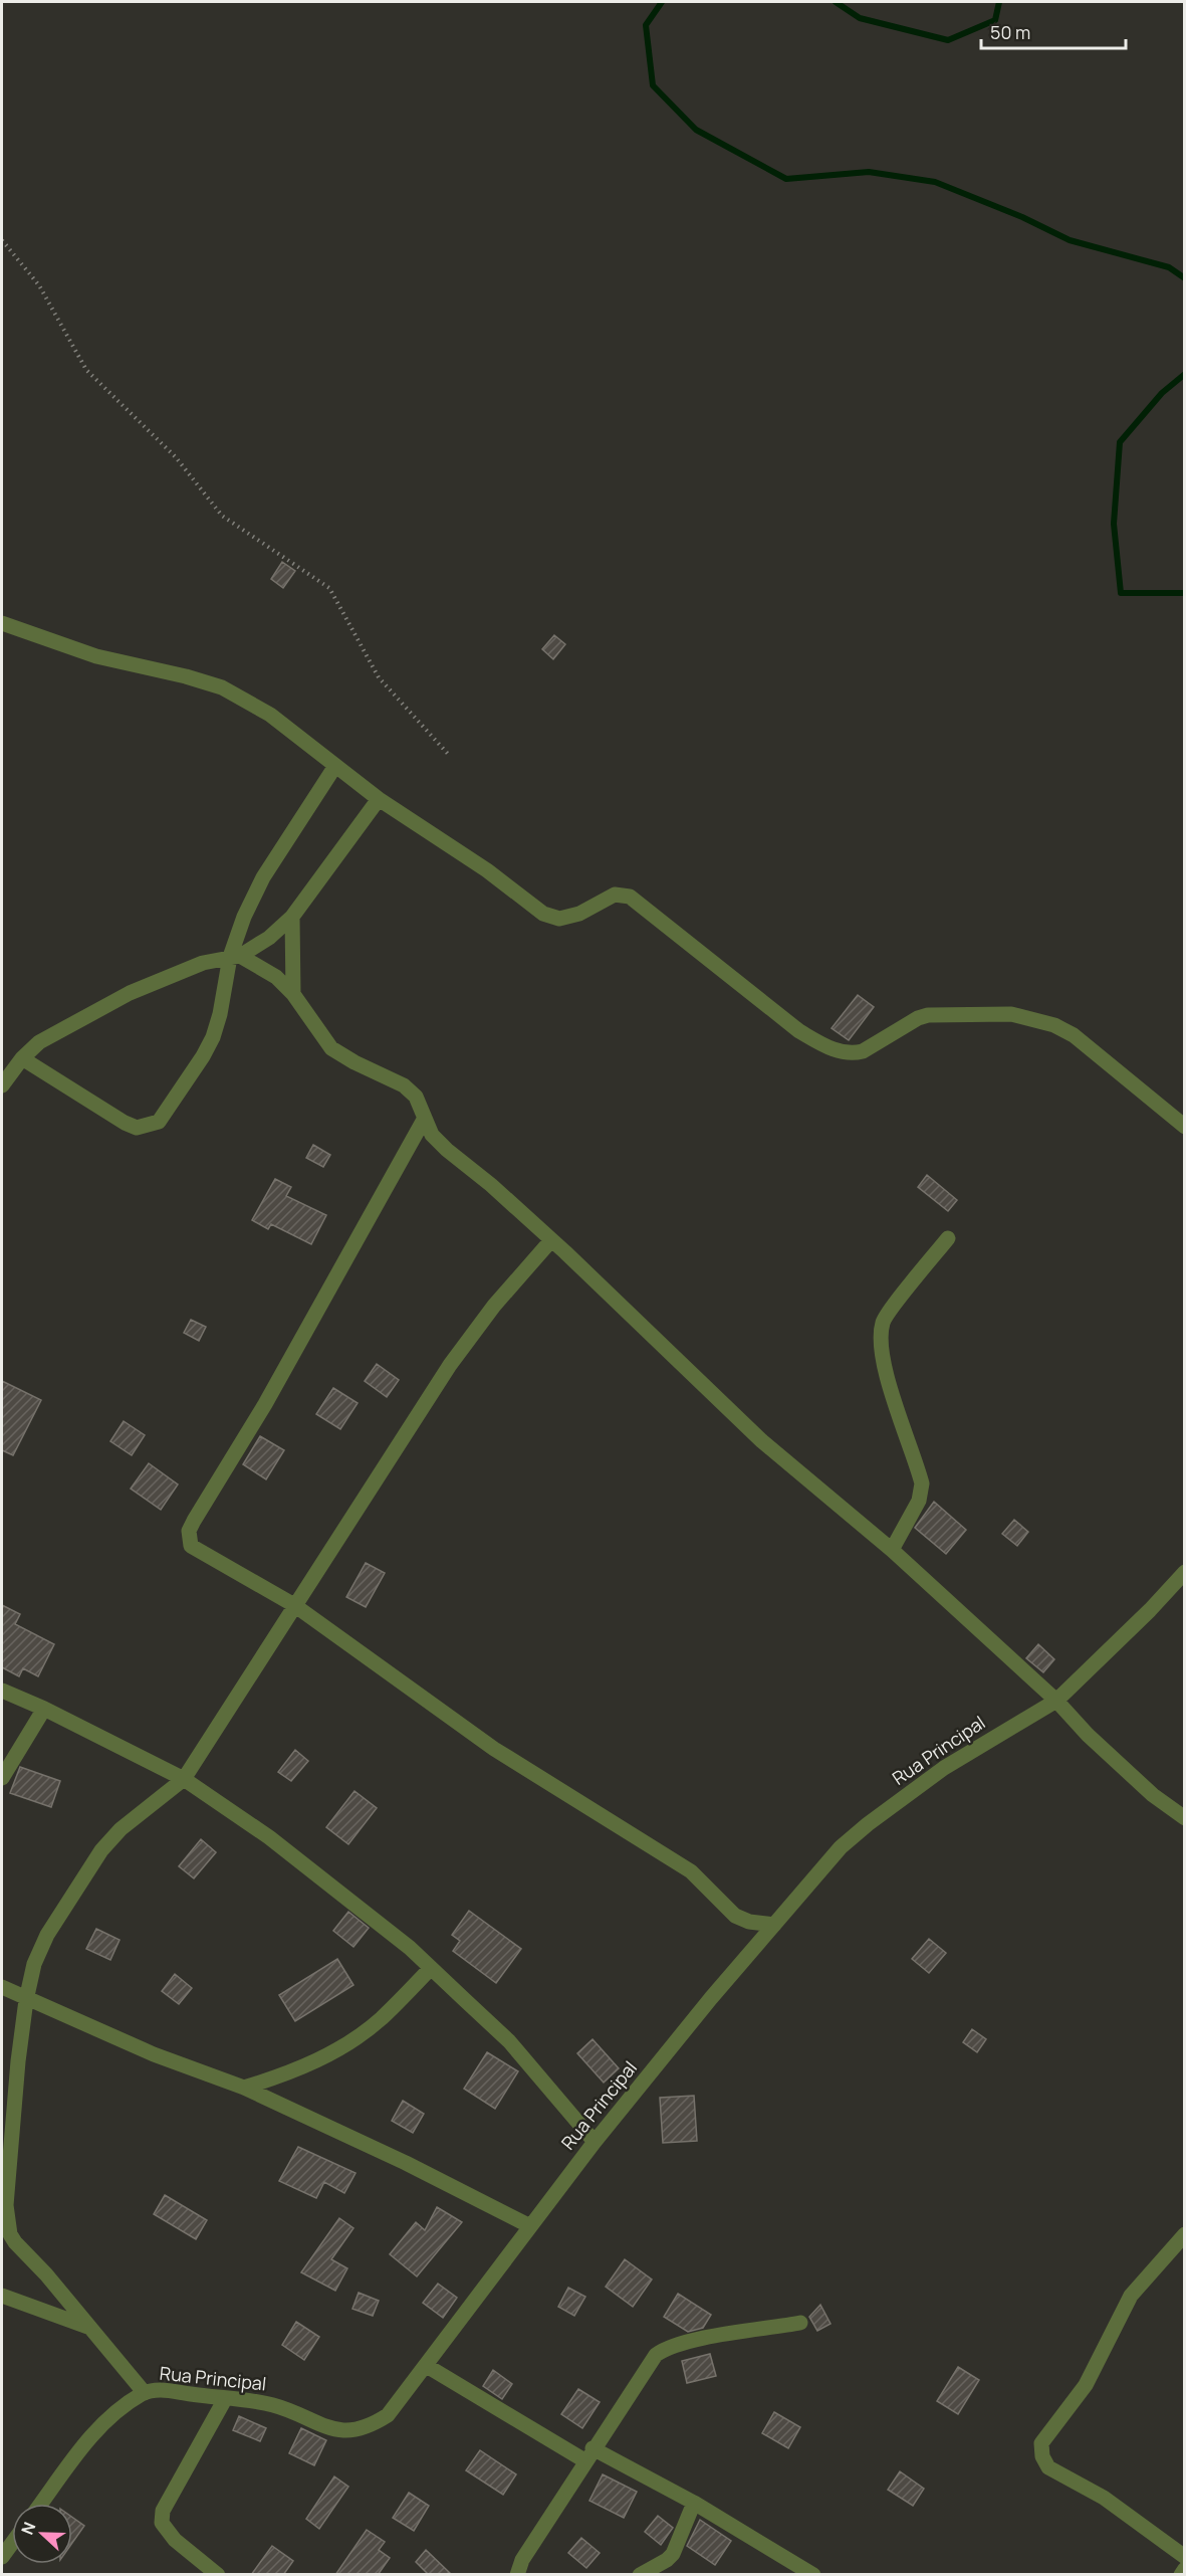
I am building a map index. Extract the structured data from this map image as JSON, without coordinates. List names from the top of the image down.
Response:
{
  "streets": {
    "street": ["Rua Principal"]
  },
  "scale_bar": "50 m",
  "north": "left"
}
